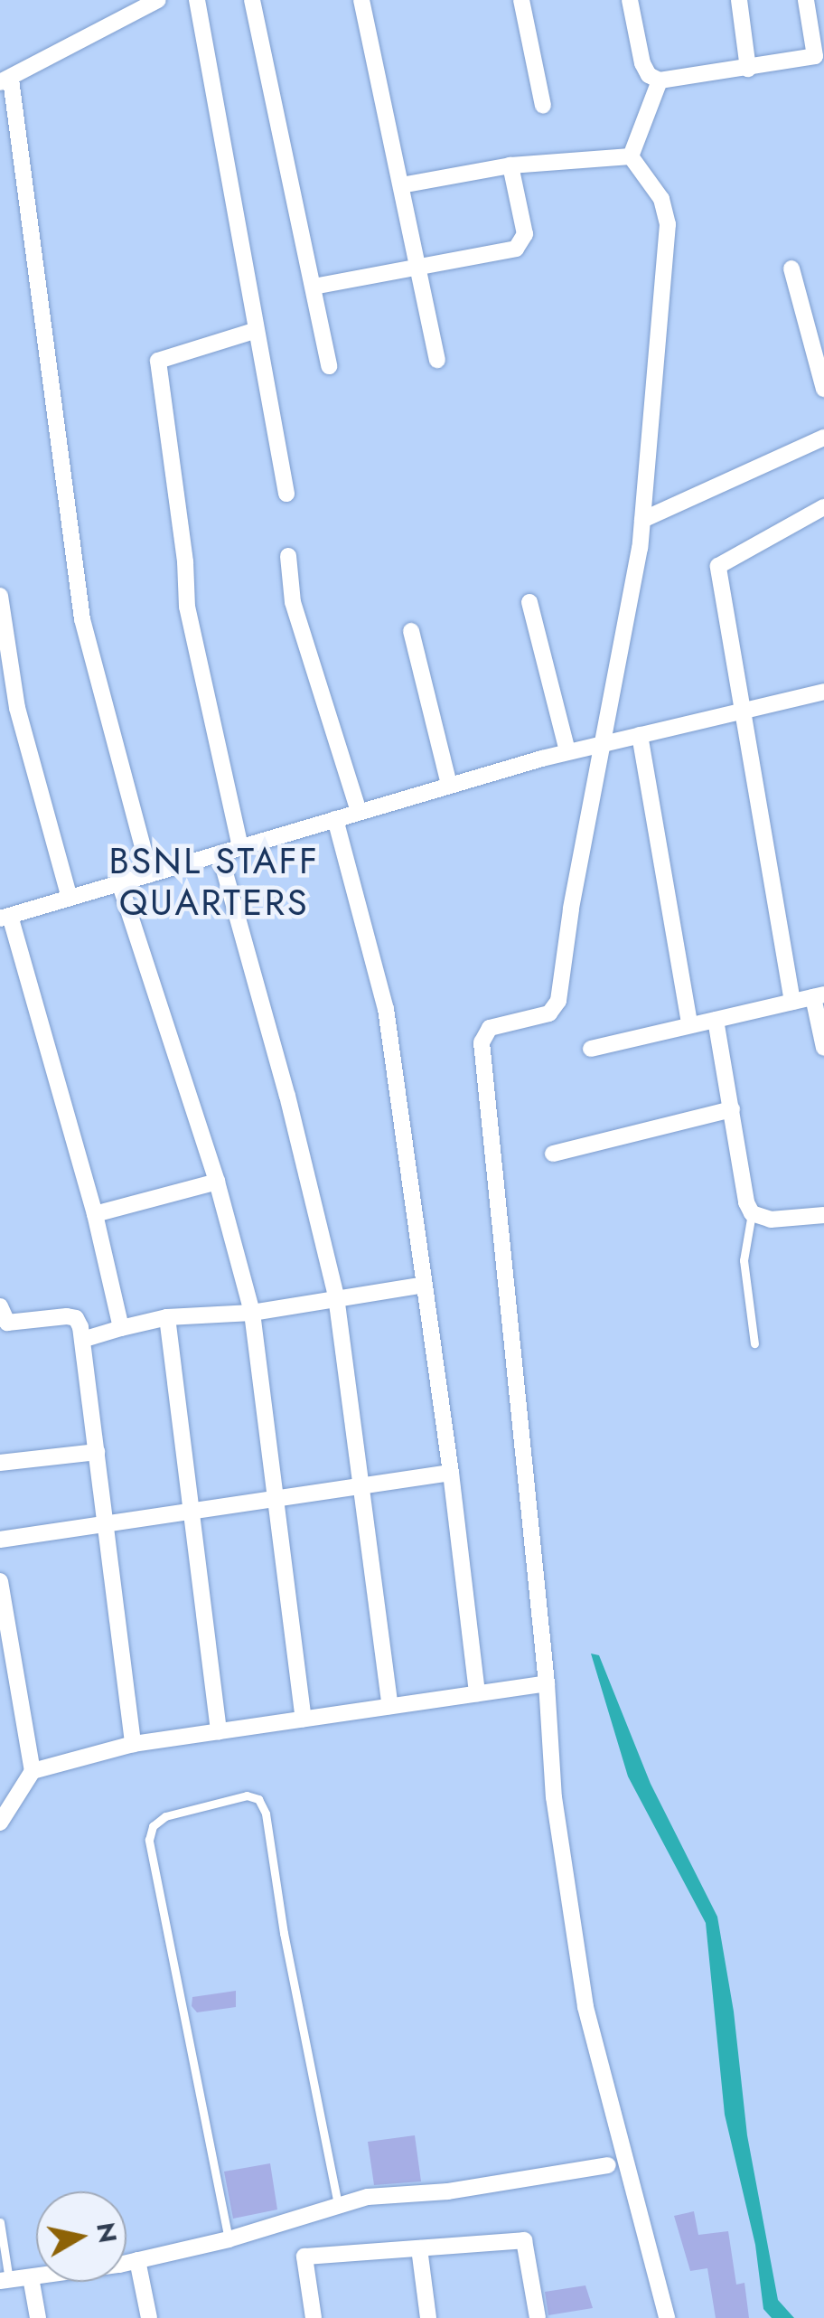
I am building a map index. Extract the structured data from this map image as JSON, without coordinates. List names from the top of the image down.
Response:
{
  "districts": ["BSNL STAFF QUARTERS"],
  "north": "right"
}
